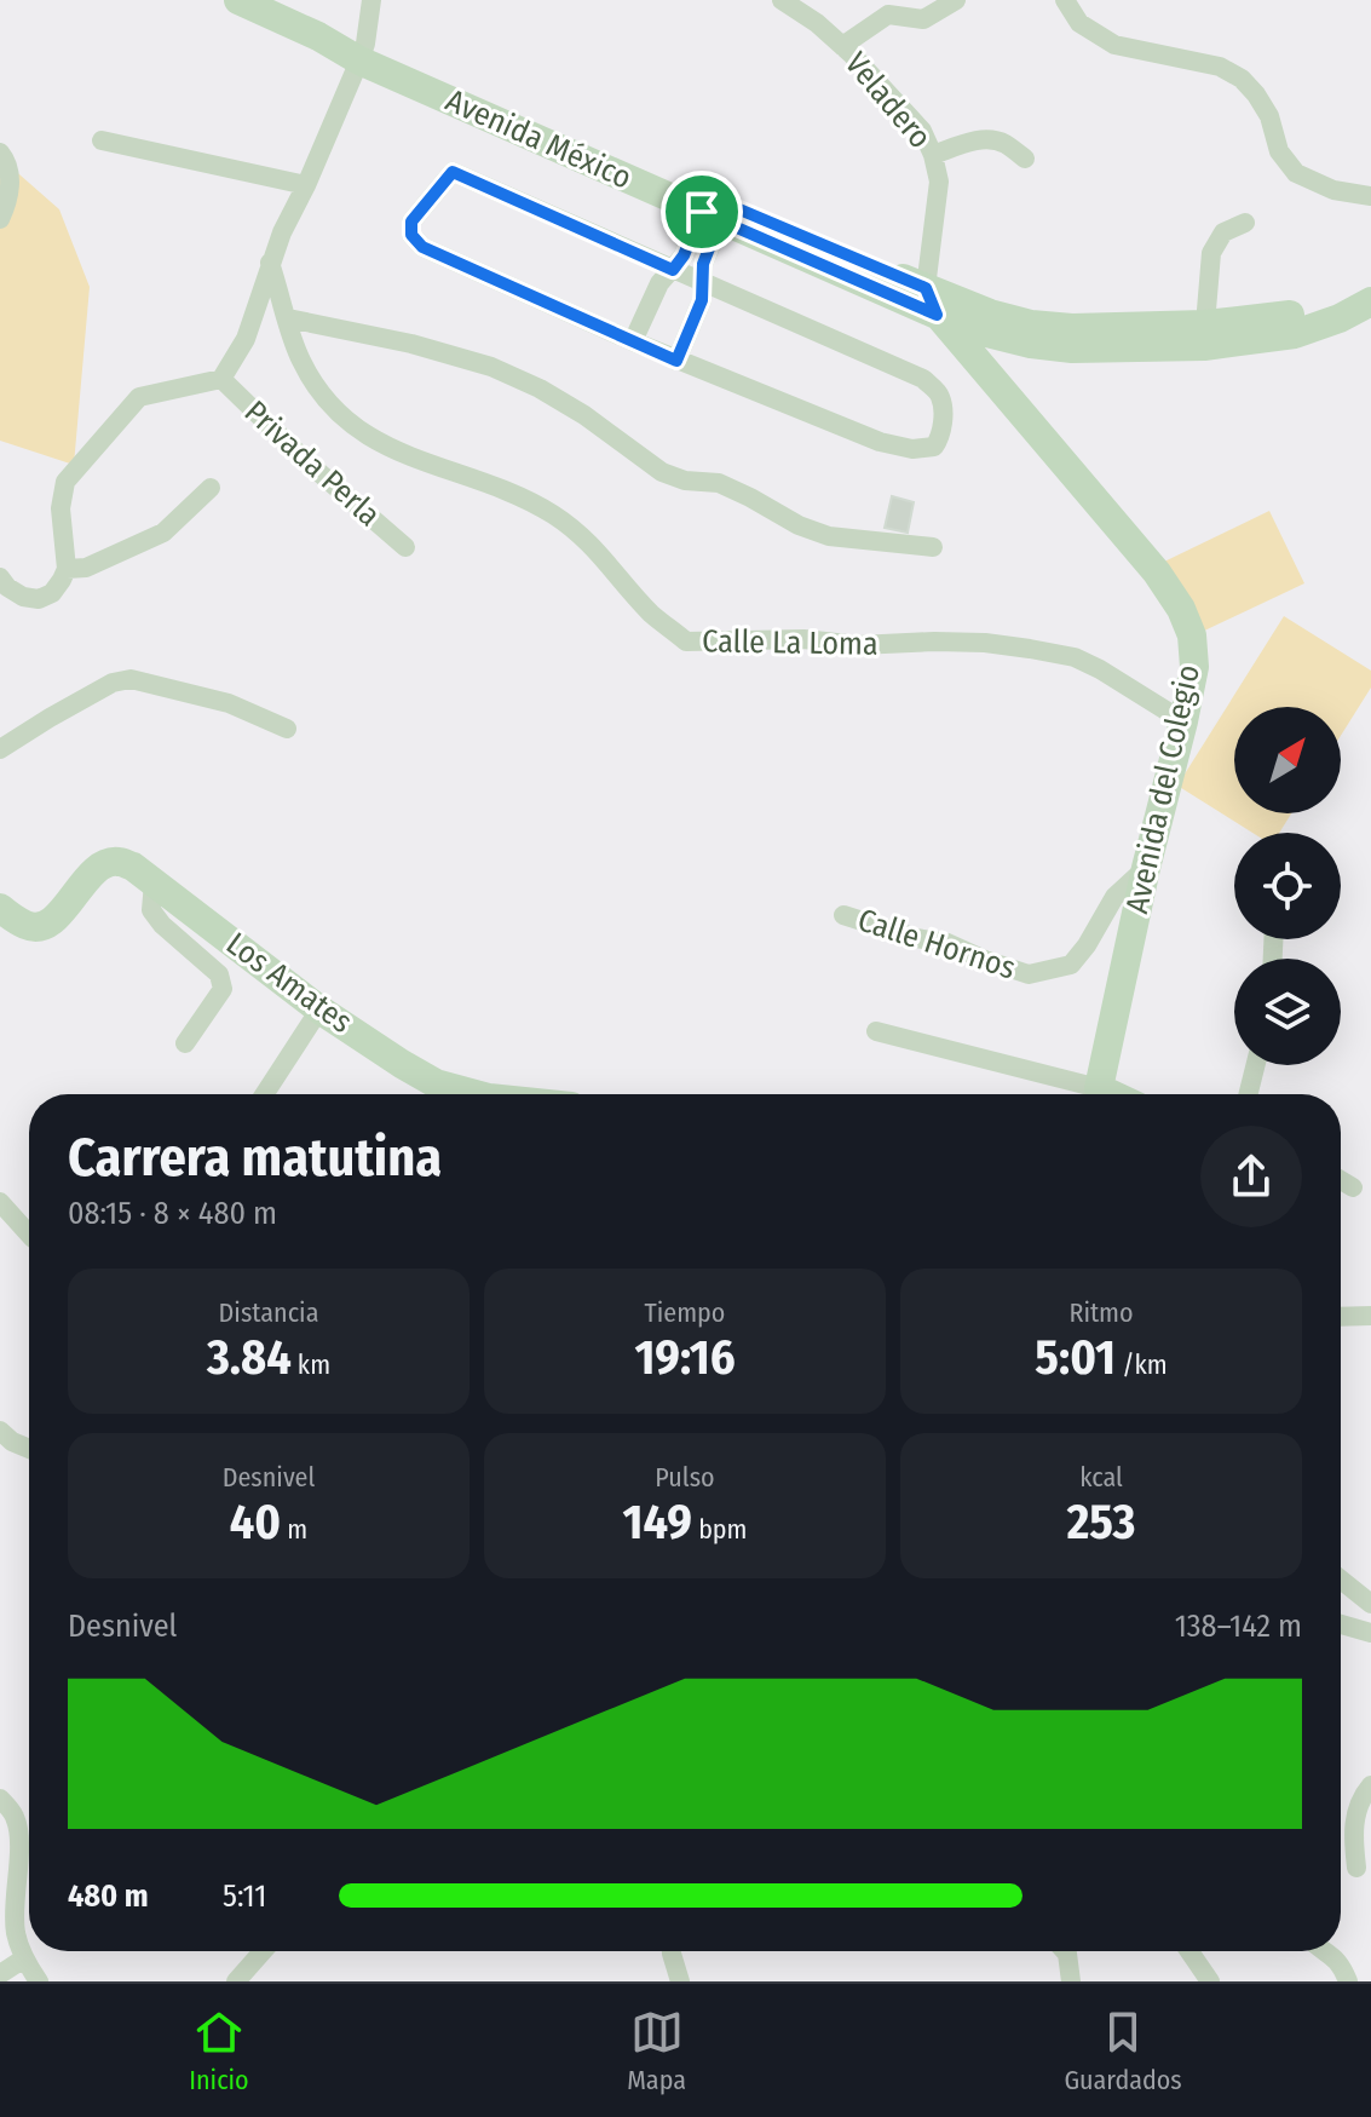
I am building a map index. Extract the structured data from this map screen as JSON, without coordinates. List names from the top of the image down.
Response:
{
  "streets": {
    "main road": ["Avenida México", "Avenida del Colegio", "Los Amates"],
    "street": [
      "Veladero",
      "Privada Perla",
      "Calle La Loma",
      "Calle Hornos"
    ]
  },
  "crossings": [
    ["Veladero", "Avenida México"],
    ["Veladero", "Avenida del Colegio"],
    ["Avenida México", "Avenida del Colegio"],
    ["Calle La Loma", "Avenida del Colegio"],
    ["Avenida del Colegio", "Calle Hornos"]
  ],
  "north": "top right",
  "page": {
    "heading": ["Carrera matutina", "08:15 · 8 × 480 m"],
    "stats": [
      ["Distancia", "3.84 km"],
      ["Tiempo", "19:16"],
      ["Ritmo", "5:01 /km"],
      ["Desnivel", "40 m"],
      ["Pulso", "149 bpm"],
      ["kcal", "253"]
    ],
    "chart": ["Desnivel", "138–142 m"],
    "list": [
      {
        "name": "480 m",
        "note": "5:11"
      }
    ],
    "tabs": ["Inicio", "Mapa", "Guardados"]
  }
}
